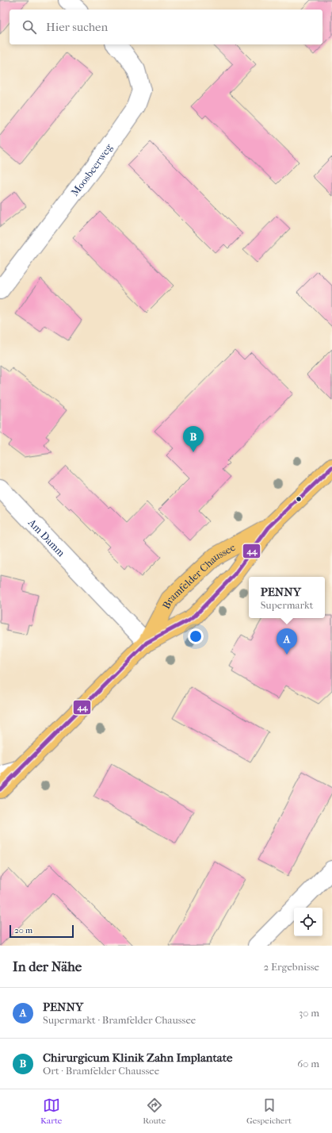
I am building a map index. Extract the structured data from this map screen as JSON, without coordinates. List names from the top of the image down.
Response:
{
  "streets": {
    "main road": ["Bramfelder Chaussee"],
    "street": ["Moosbeerweg", "Am Damm"]
  },
  "crossings": [
    ["Am Damm", "Bramfelder Chaussee"]
  ],
  "lines": ["transit line 44"],
  "scale_bar": "20 m",
  "page": {
    "search": "Hier suchen",
    "pins": ["B", "A"],
    "popup": ["PENNY", "Supermarkt"],
    "scale": "20 m",
    "heading": ["In der Nähe", "2 Ergebnisse"],
    "list": [
      {
        "mark": "A",
        "name": "PENNY",
        "note": "Supermarkt · Bramfelder Chaussee",
        "value": "30 m"
      },
      {
        "mark": "B",
        "name": "Chirurgicum Klinik Zahn Implantate",
        "note": "Ort · Bramfelder Chaussee",
        "value": "60 m"
      }
    ],
    "nav": ["Karte", "Route", "Gespeichert"]
  }
}
